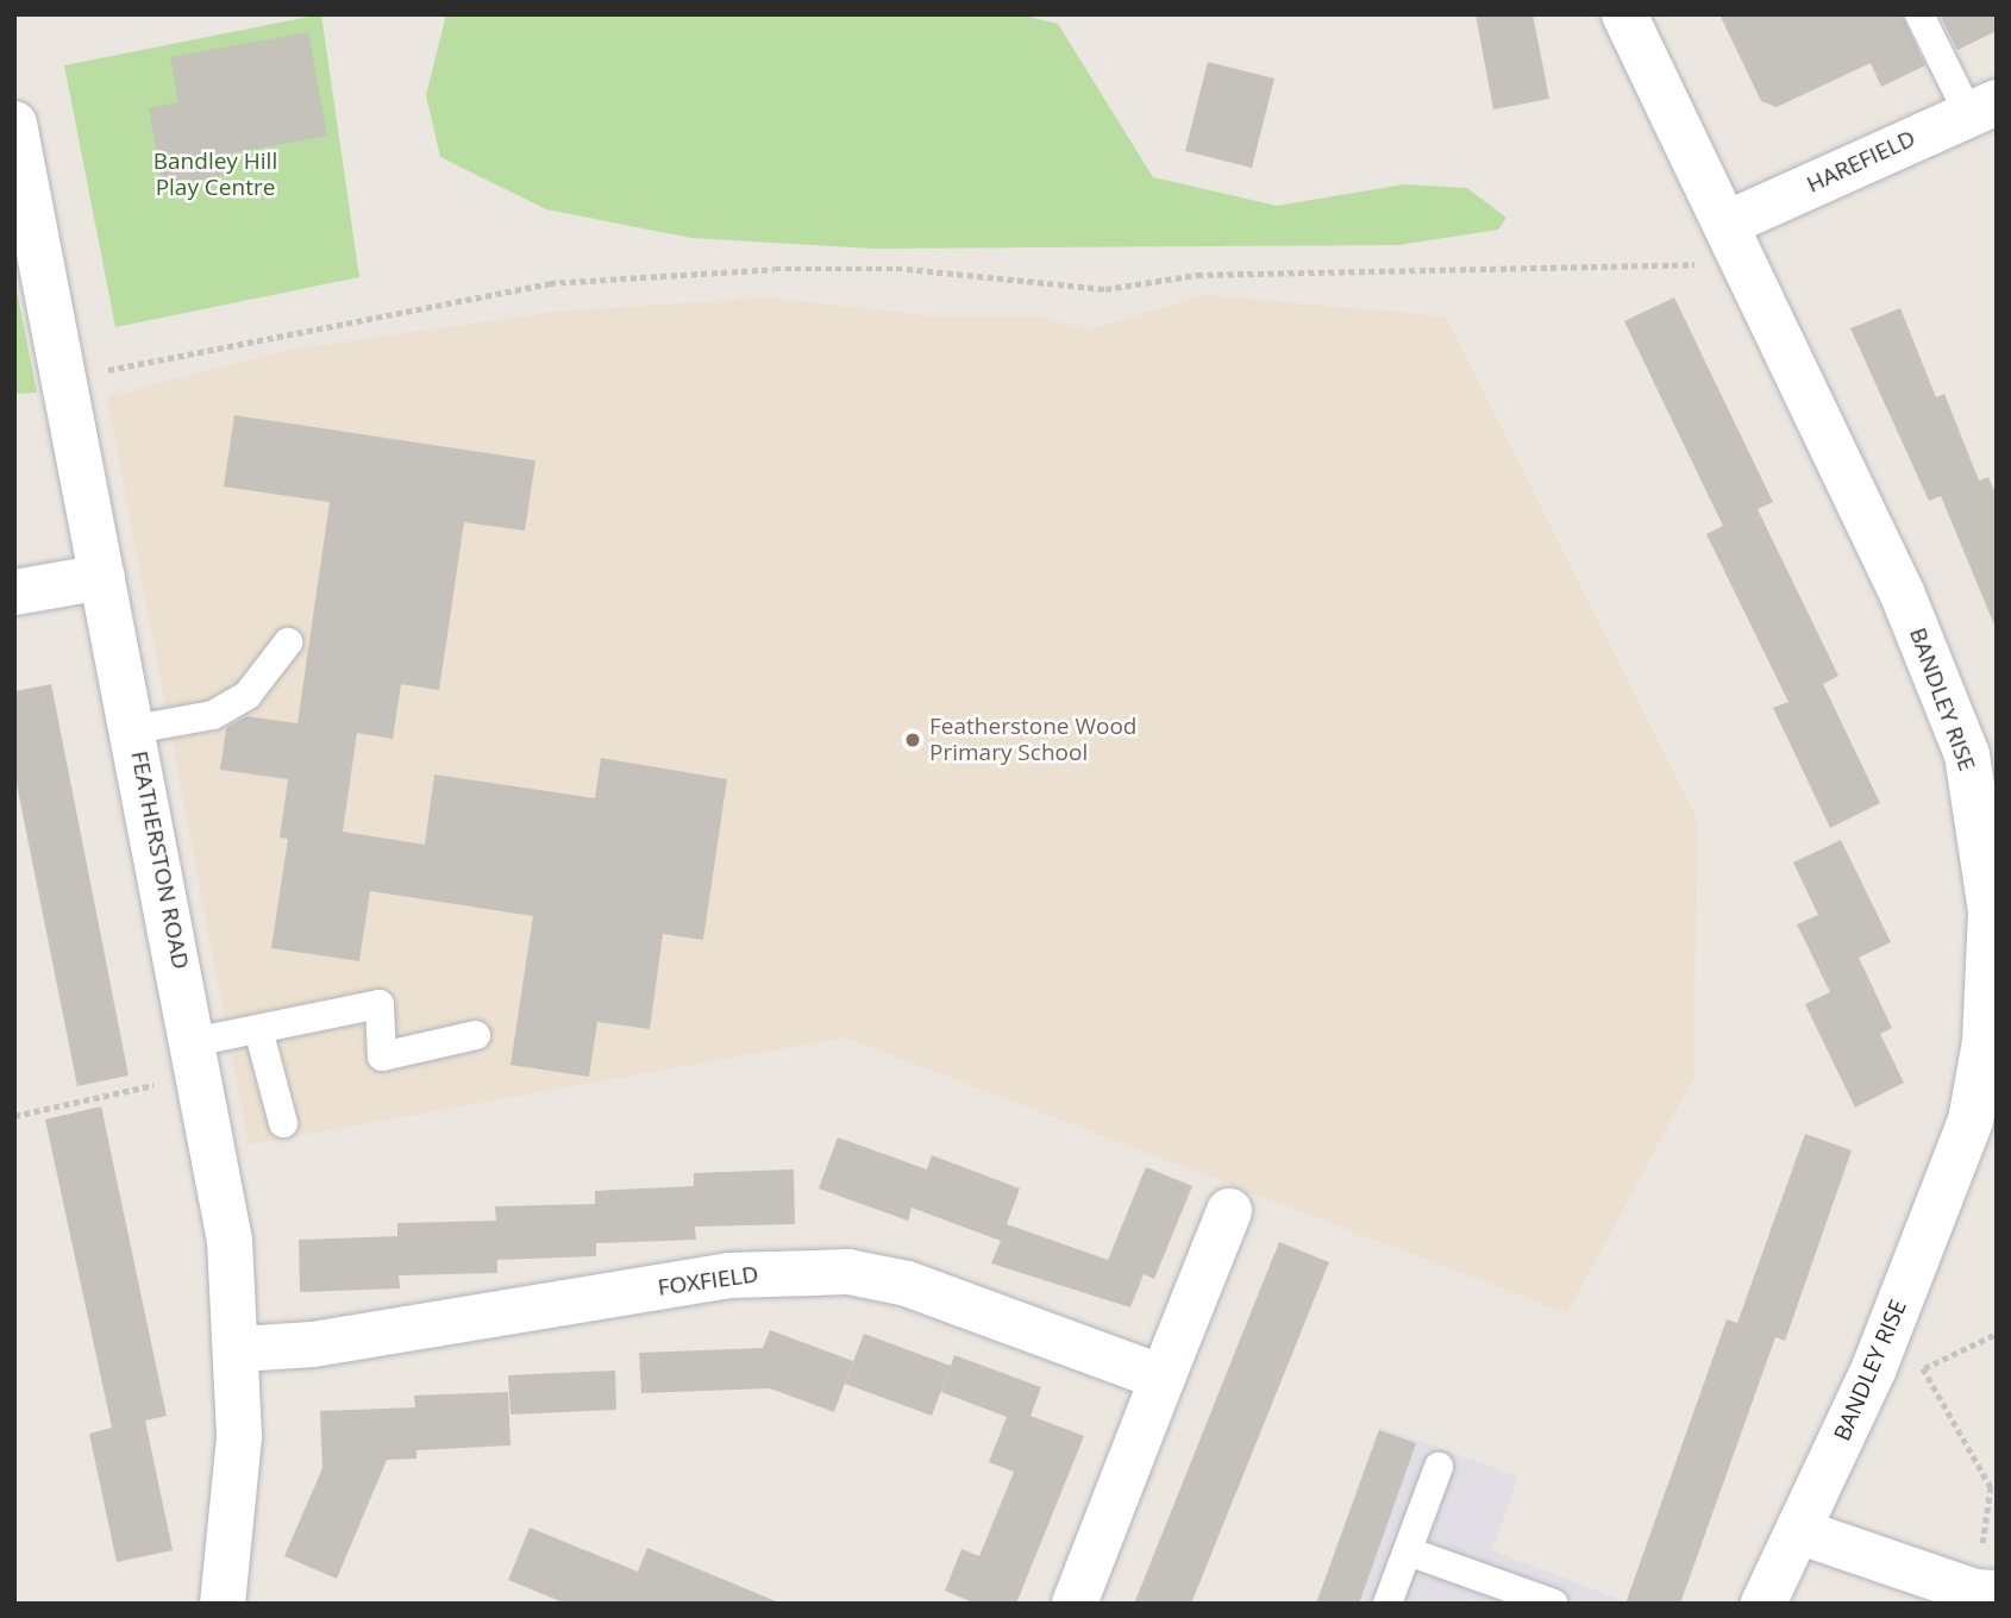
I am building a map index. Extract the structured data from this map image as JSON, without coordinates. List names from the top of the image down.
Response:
{
  "streets": {
    "street": [
      "HAREFIELD",
      "BANDLEY RISE",
      "FEATHERSTON ROAD",
      "FOXFIELD"
    ]
  },
  "crossings": [
    ["HAREFIELD", "BANDLEY RISE"],
    ["FEATHERSTON ROAD", "FOXFIELD"]
  ],
  "parks": ["Bandley Hill Play Centre"],
  "places": ["Featherstone Wood Primary School"]
}
